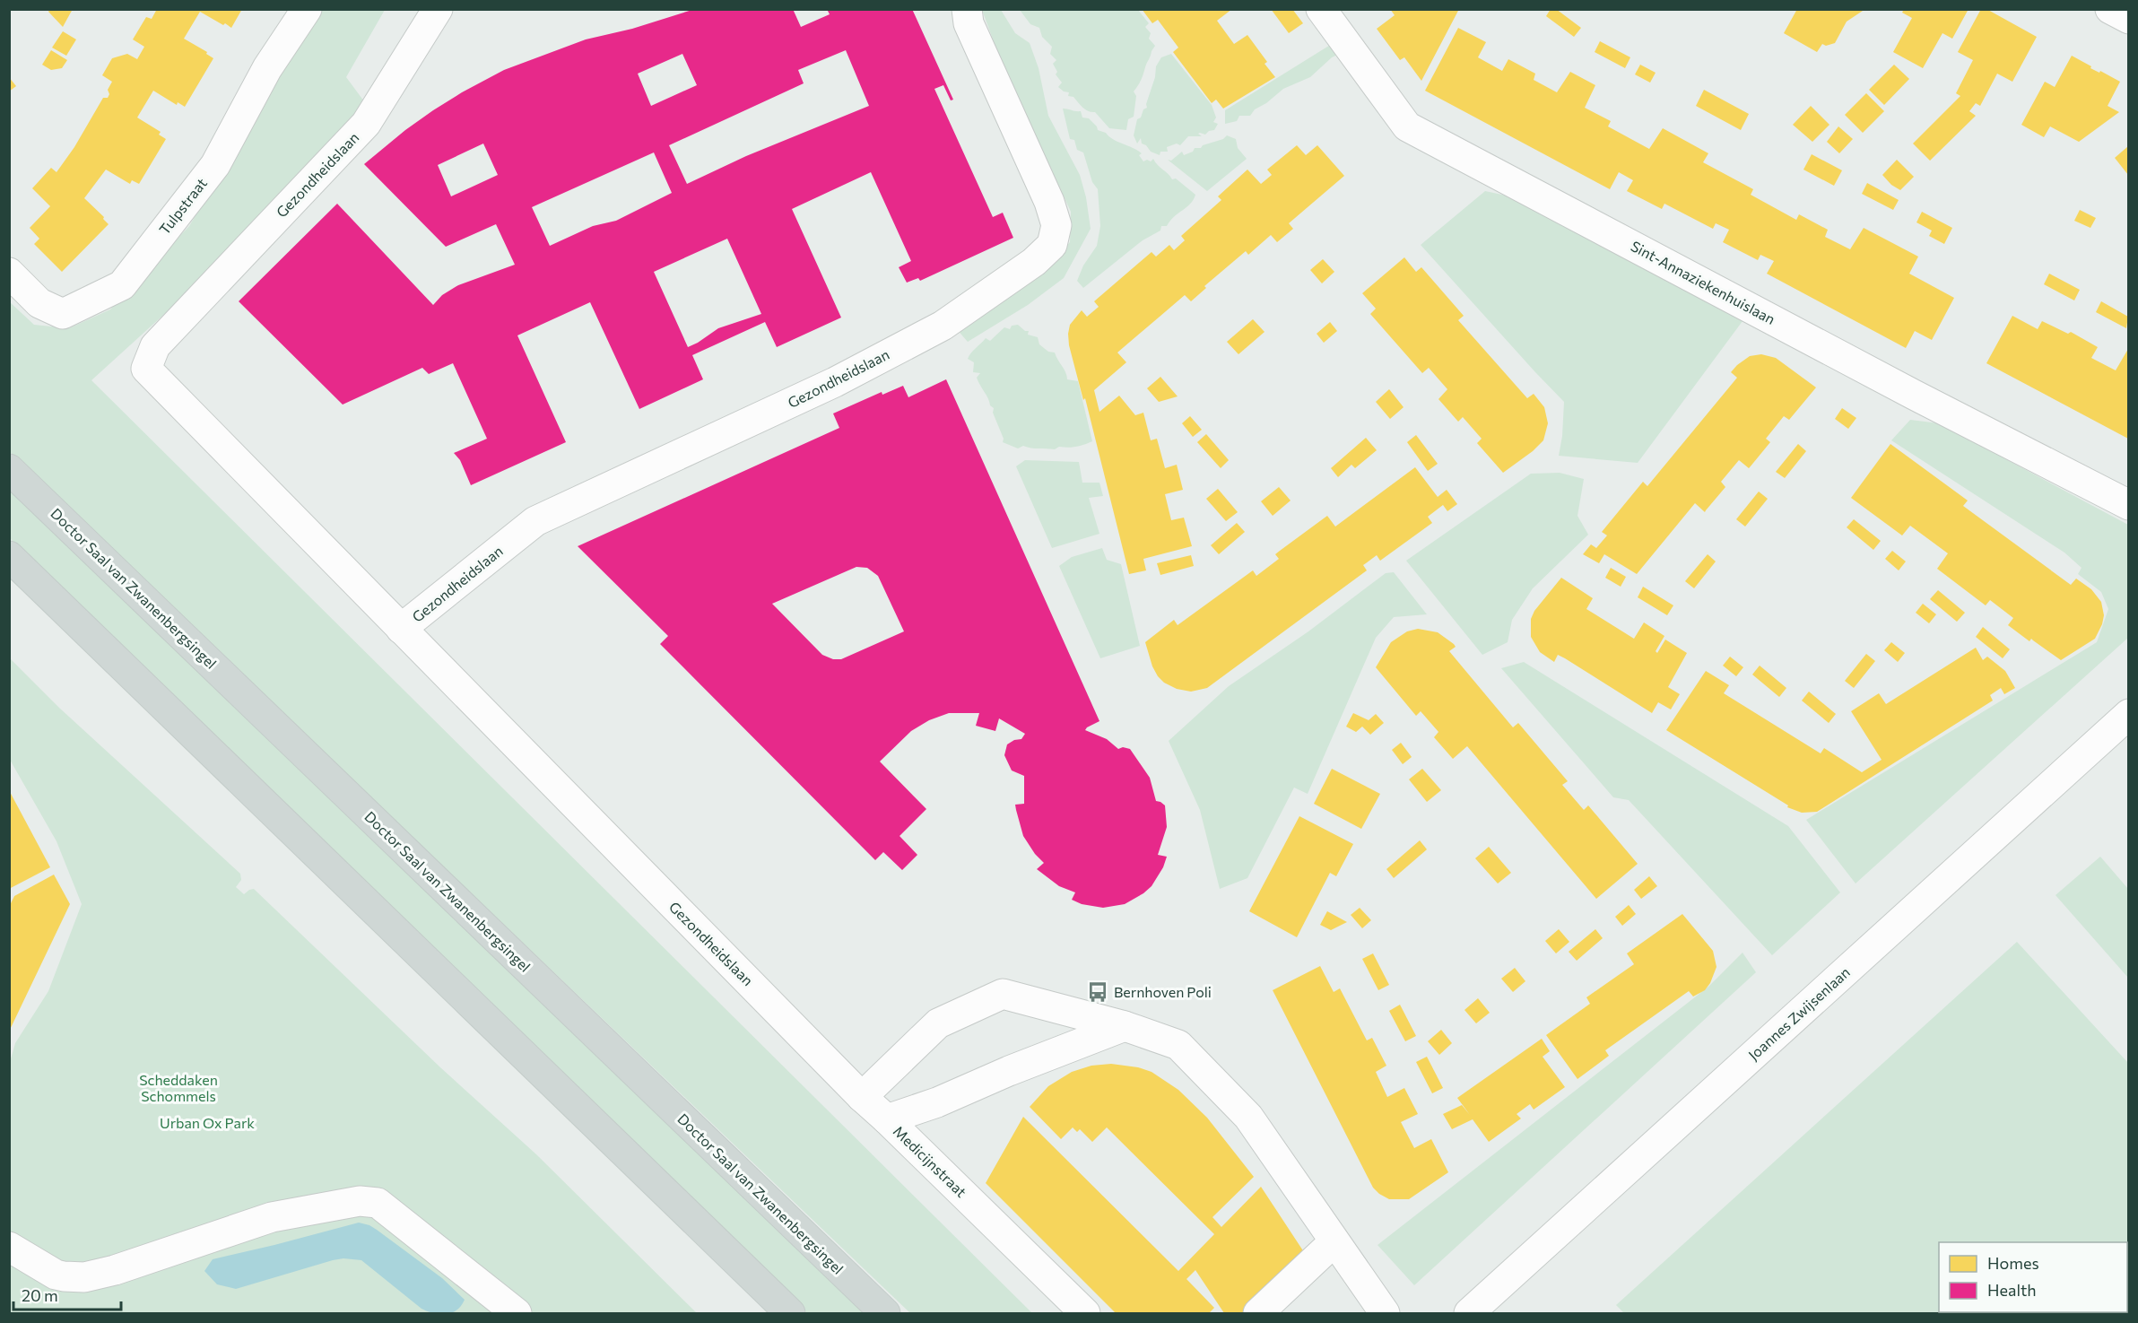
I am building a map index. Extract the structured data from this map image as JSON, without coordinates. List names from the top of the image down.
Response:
{
  "streets": {
    "main road": ["Doctor Saal van Zwanenbergsingel"],
    "street": [
      "Gezondheidslaan",
      "Tulpstraat",
      "Sint-Annaziekenhuislaan",
      "Joannes Zwijsenlaan",
      "Medicijnstraat"
    ]
  },
  "crossings": [
    ["Gezondheidslaan", "Medicijnstraat"]
  ],
  "parks": ["Scheddaken Schommels", "Urban Ox Park"],
  "places": {
    "bus stop": ["Bernhoven Poli"]
  },
  "legend": ["Homes", "Health"],
  "scale_bar": "20 m"
}
